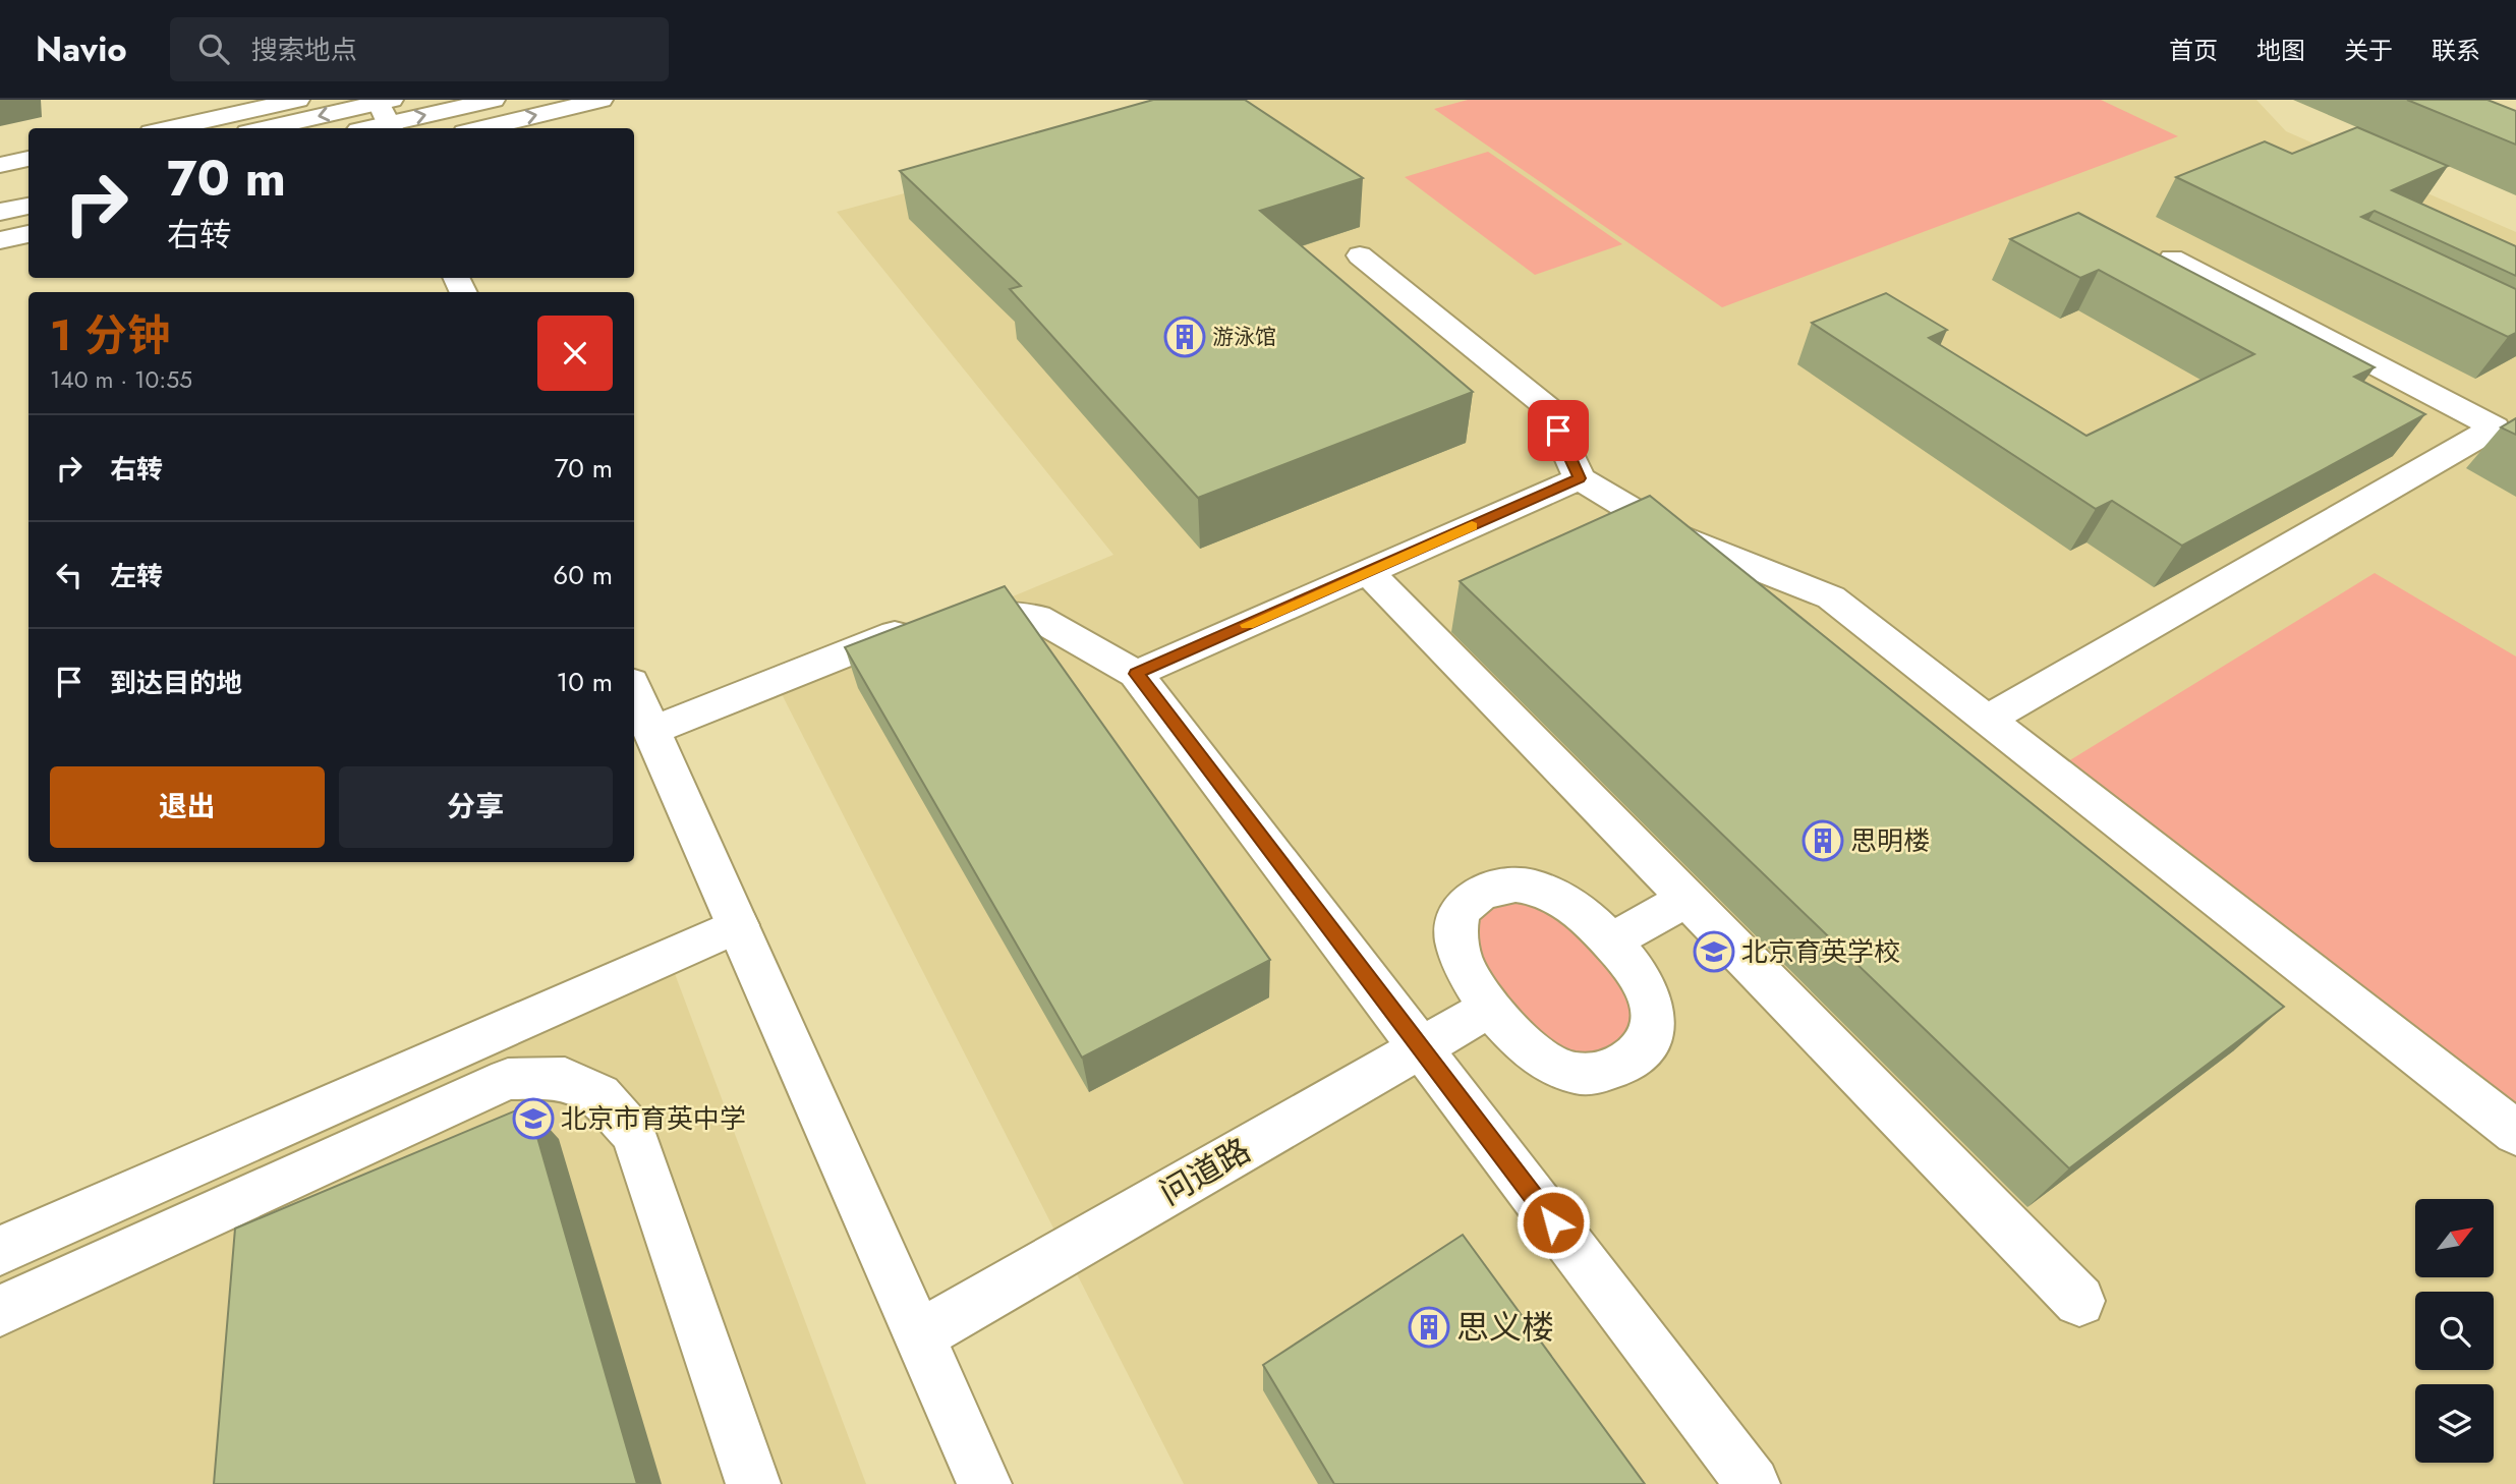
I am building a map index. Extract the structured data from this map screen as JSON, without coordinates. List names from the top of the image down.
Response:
{
  "streets": {
    "street": ["问道路"]
  },
  "places": {
    "building": ["游泳馆", "思明楼", "思义楼"],
    "school or university": ["北京育英学校", "北京市育英中学"]
  },
  "north": "top right",
  "page": {
    "header": "Navio",
    "search": "搜索地点",
    "nav": [
      "首页",
      "地图",
      "关于",
      "联系"
    ],
    "turn": ["70 m", "右转"],
    "heading": ["1 分钟", "140 m · 10:55"],
    "list": [
      {
        "name": "右转",
        "value": "70 m"
      },
      {
        "name": "左转",
        "value": "60 m"
      },
      {
        "name": "到达目的地",
        "value": "10 m"
      }
    ],
    "buttons": ["退出", "分享"]
  }
}
